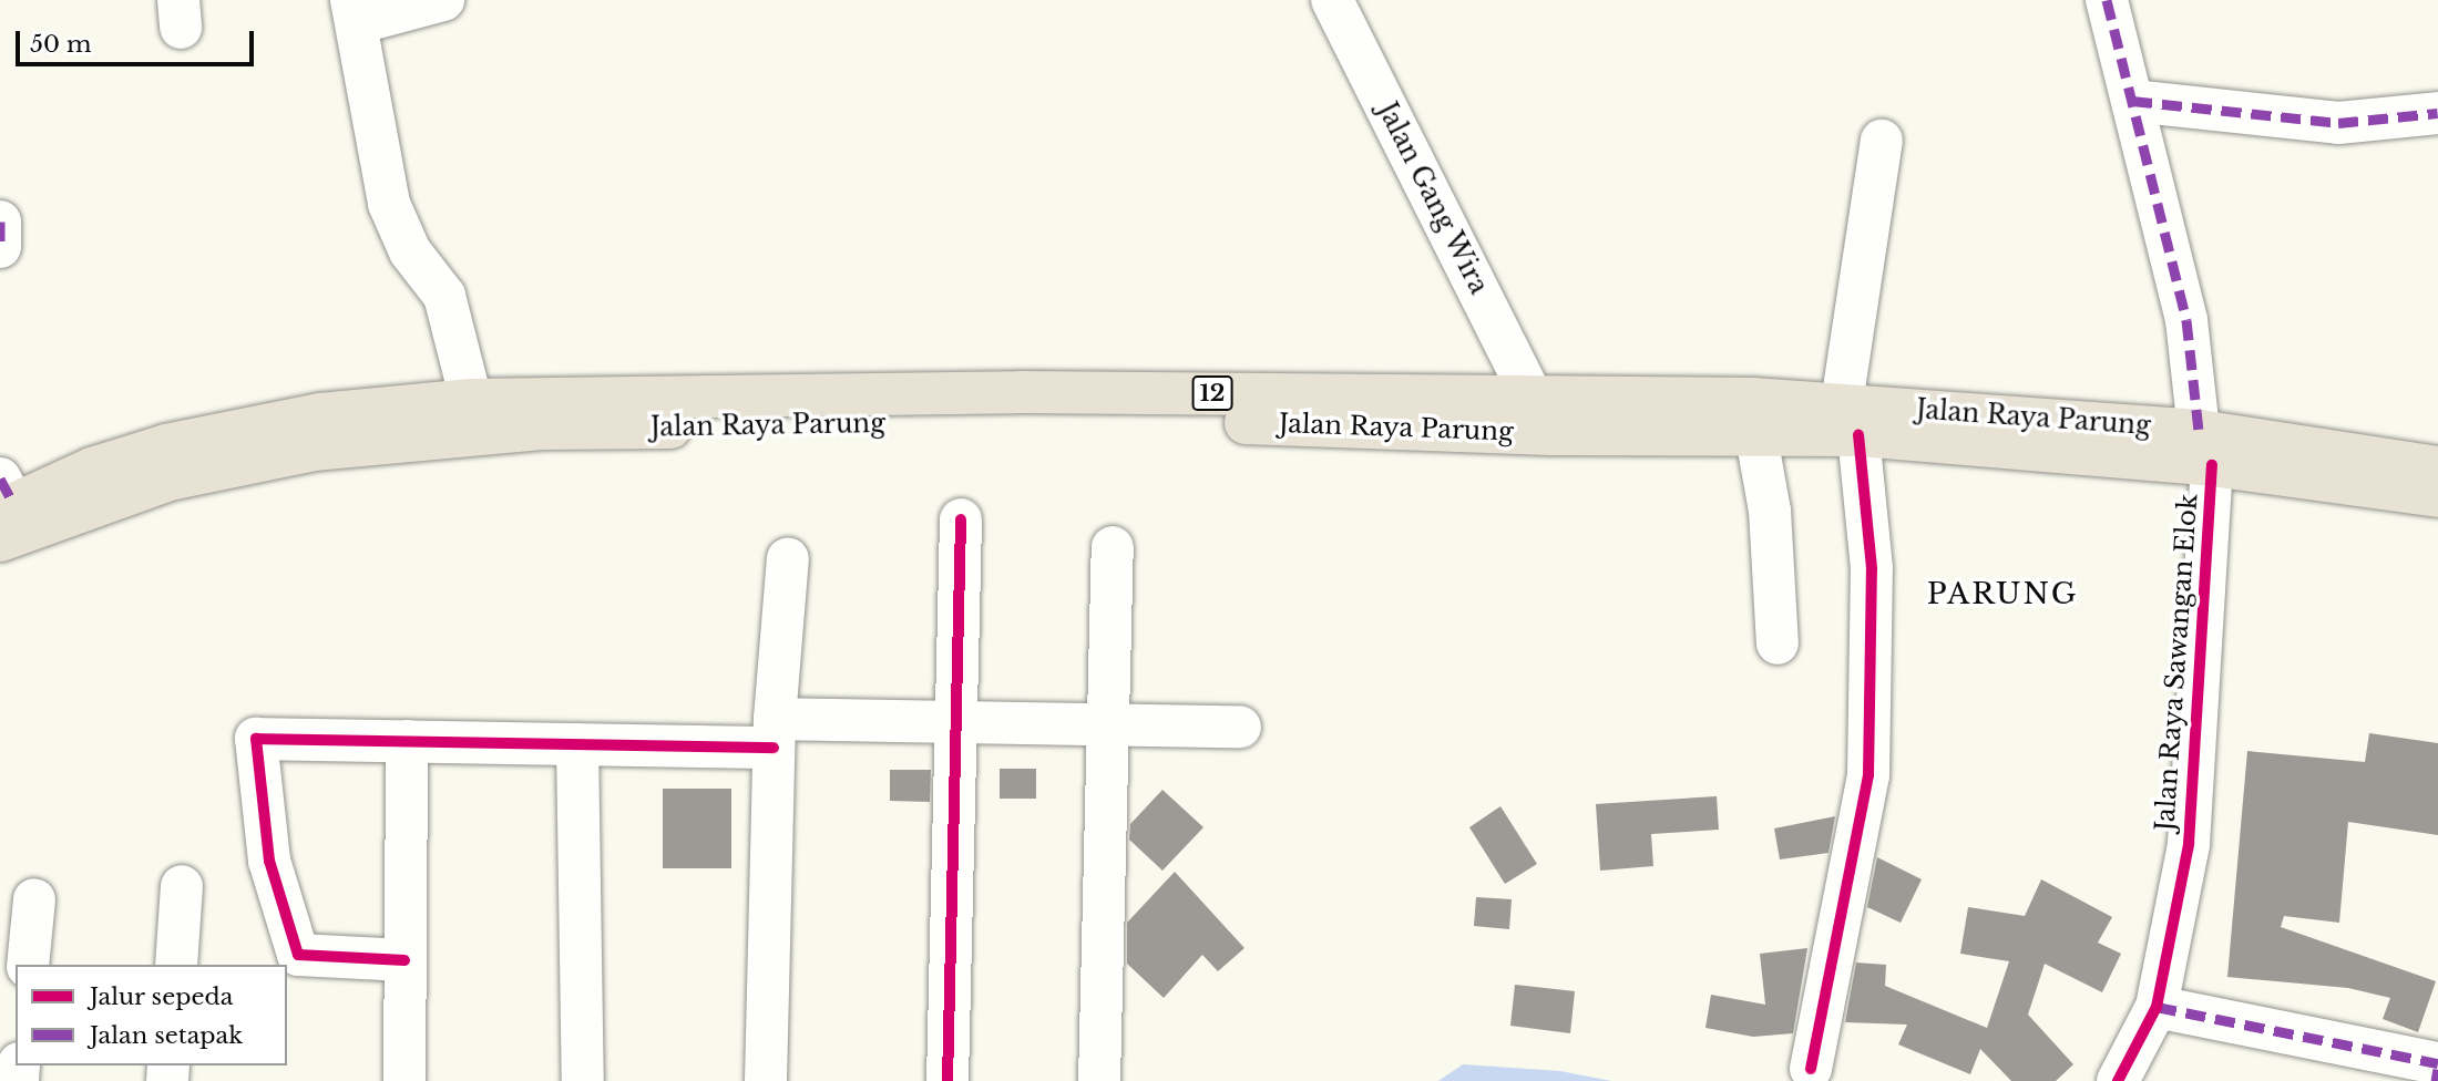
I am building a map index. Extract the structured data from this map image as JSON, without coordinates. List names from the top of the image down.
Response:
{
  "streets": {
    "highway": ["12", "Jalan Raya Parung"],
    "street": ["Jalan Gang Wira", "Jalan Raya Sawangan Elok"]
  },
  "crossings": [
    ["Jalan Gang Wira", "Jalan Raya Parung"],
    ["Jalan Raya Parung", "Jalan Raya Sawangan Elok"]
  ],
  "districts": ["PARUNG"],
  "legend": ["Jalur sepeda", "Jalan setapak"],
  "scale_bar": "50 m"
}
